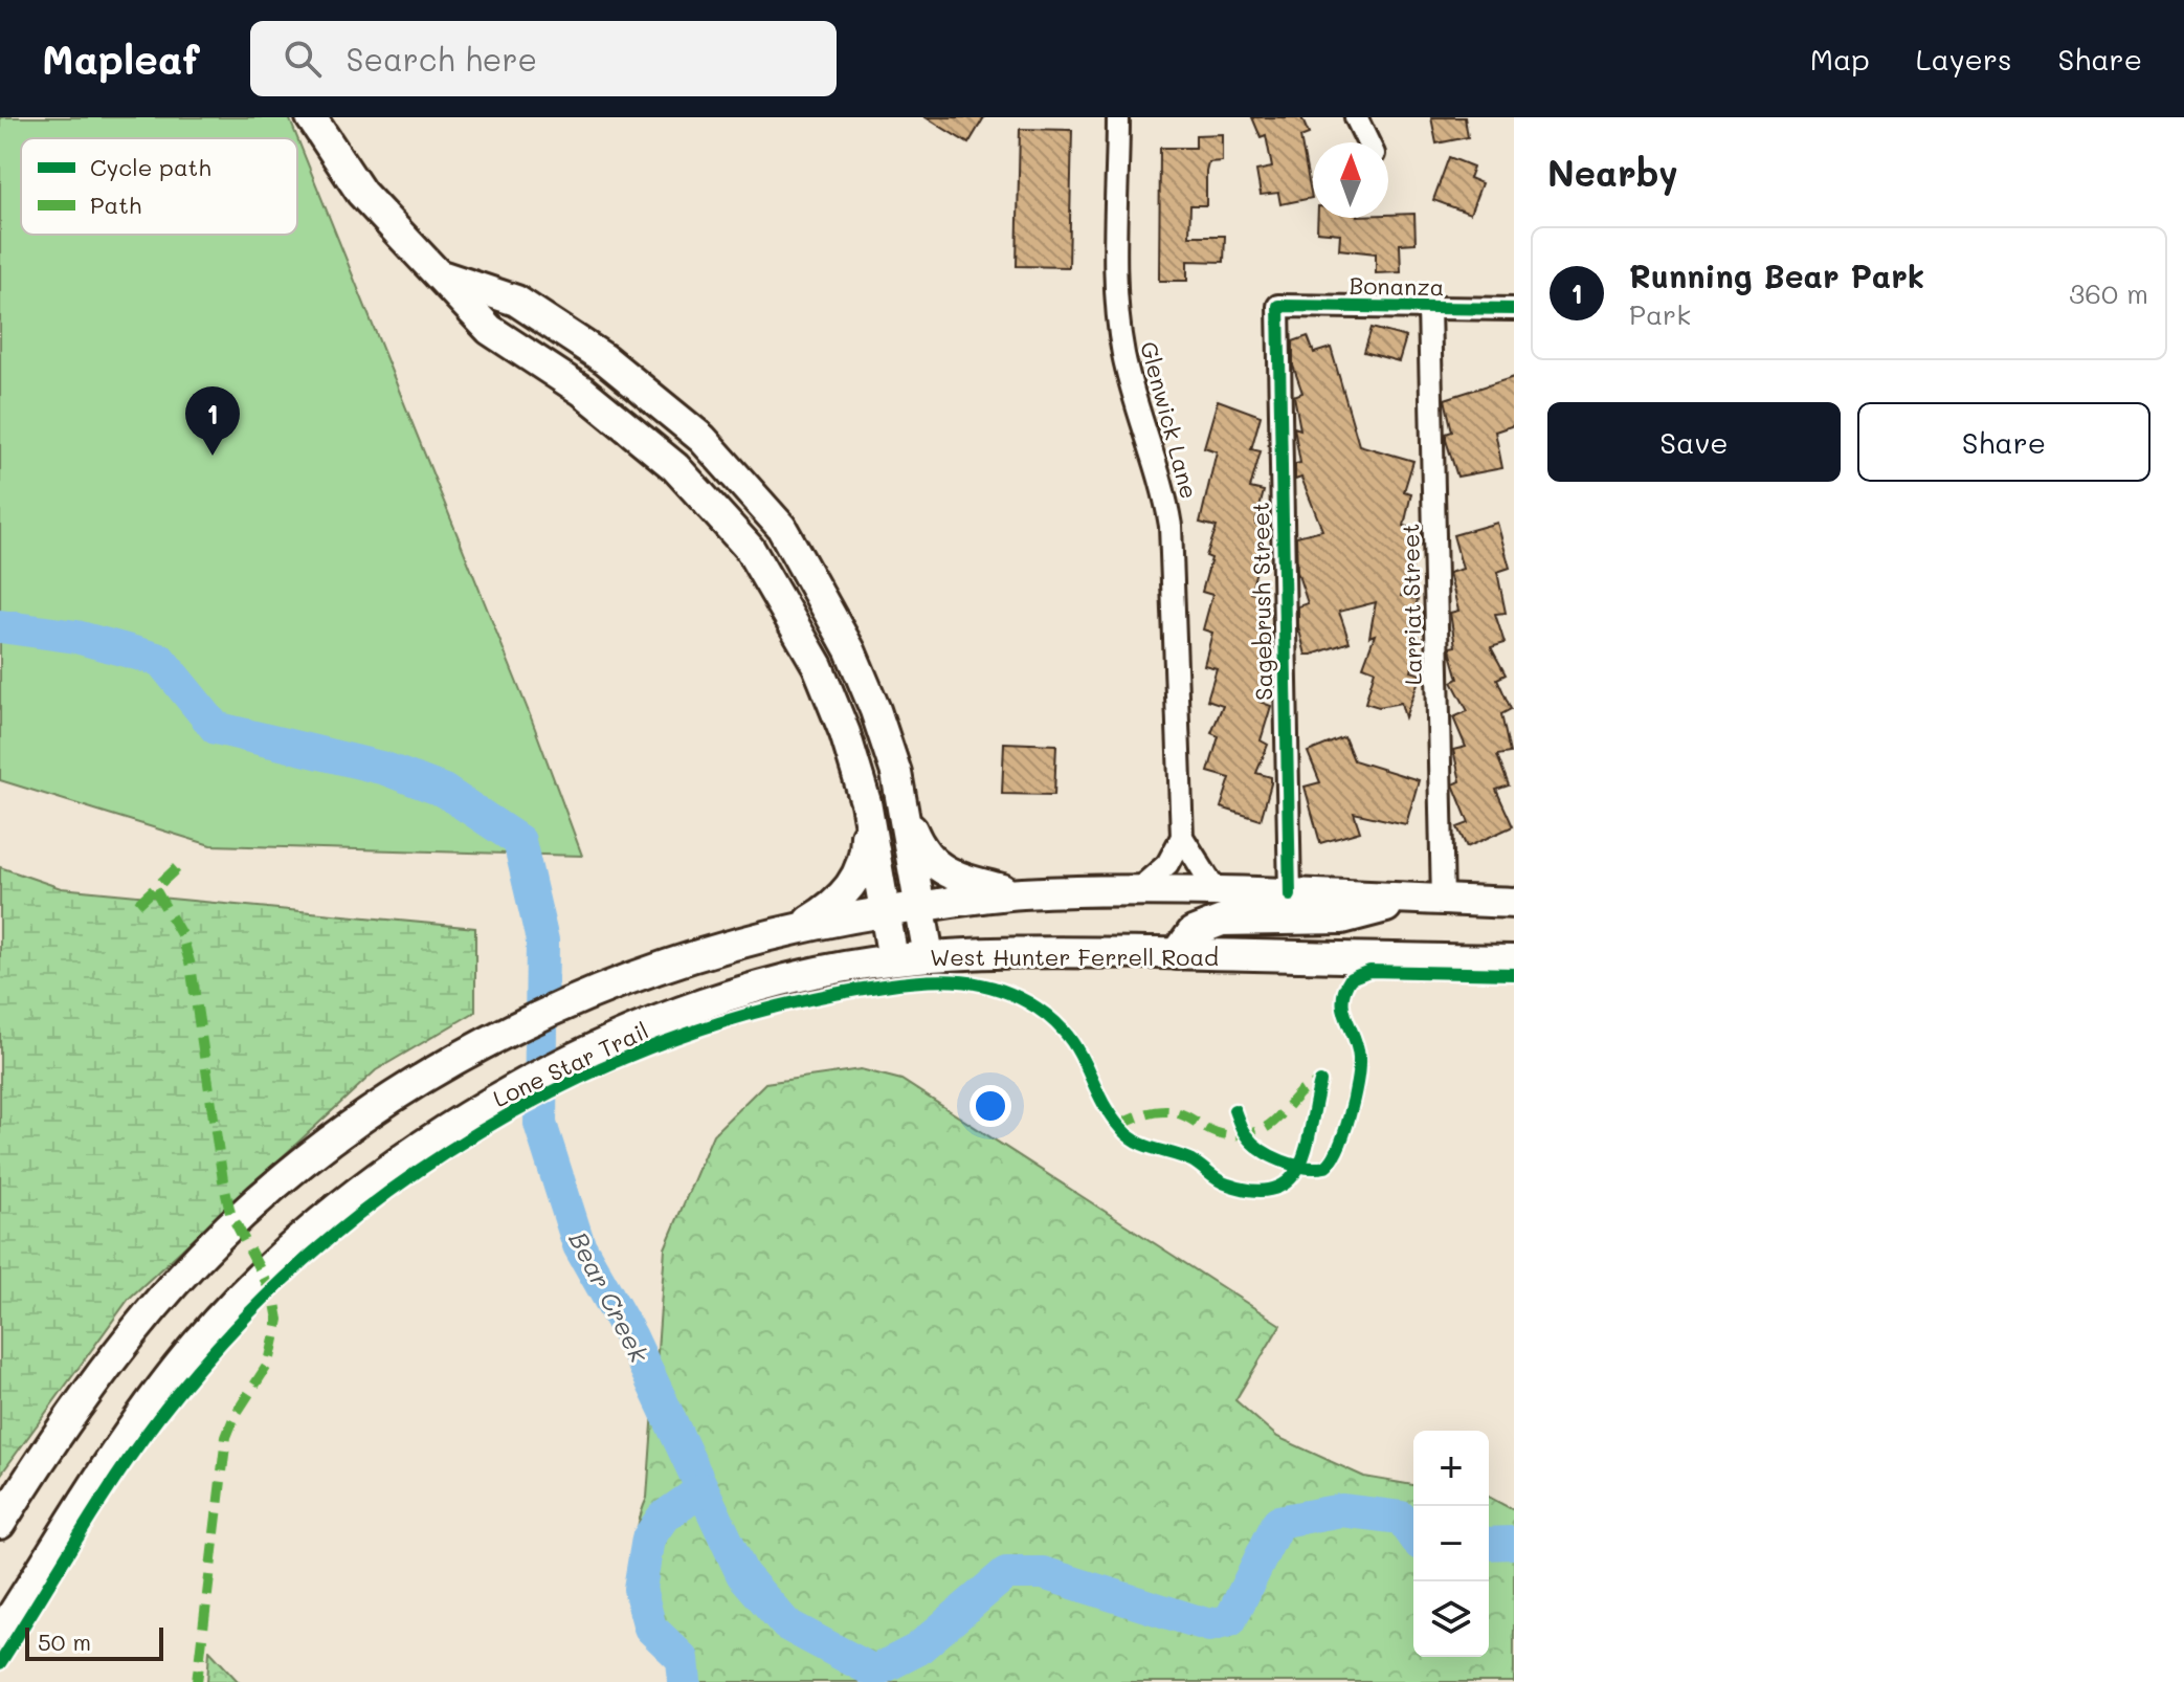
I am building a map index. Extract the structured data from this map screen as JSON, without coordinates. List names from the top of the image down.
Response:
{
  "streets": {
    "main road": ["West Hunter Ferrell Road"],
    "street": [
      "Bonanza",
      "Glenwick Lane",
      "Sagebrush Street",
      "Larriat Street"
    ],
    "cycle path": ["Lone Star Trail"]
  },
  "crossings": [
    ["Bonanza", "Sagebrush Street"],
    ["Bonanza", "Larriat Street"]
  ],
  "water": ["Bear Creek"],
  "legend": ["Cycle path", "Path"],
  "scale_bar": "50 m",
  "north": "top",
  "page": {
    "header": "Mapleaf",
    "search": "Search here",
    "nav": ["Map", "Layers", "Share"],
    "heading": "Nearby",
    "list": [
      {
        "mark": "1",
        "name": "Running Bear Park",
        "note": "Park",
        "value": "360 m"
      }
    ],
    "buttons": ["Save", "Share"],
    "pins": "1",
    "map_buttons": ["+", "−"],
    "scale": "50 m"
  }
}
